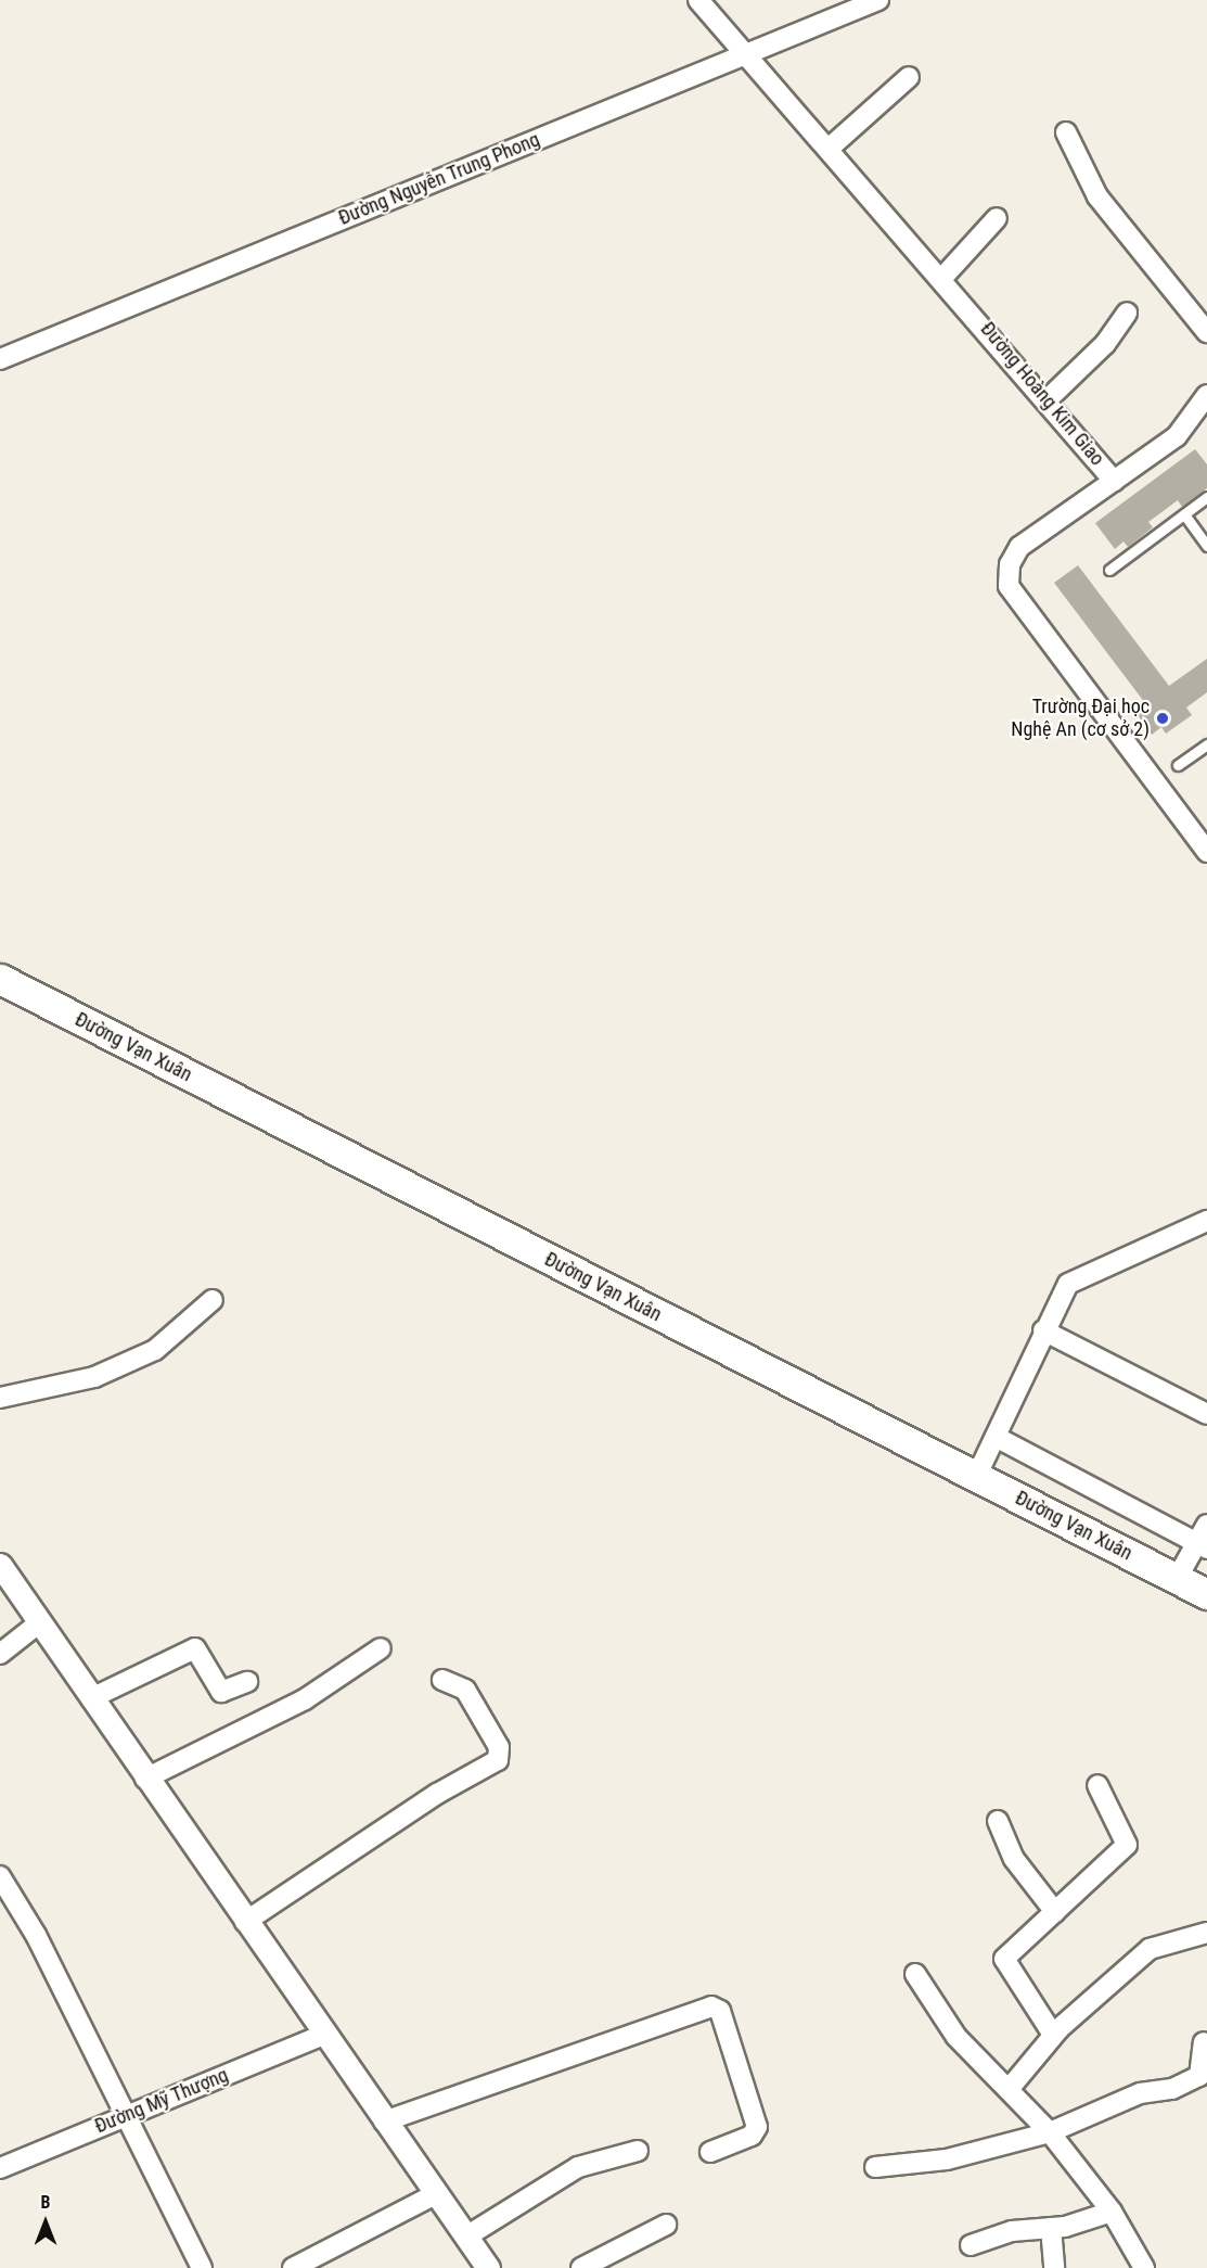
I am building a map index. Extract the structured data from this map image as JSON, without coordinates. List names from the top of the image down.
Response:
{
  "streets": {
    "main road": ["Đường Vạn Xuân"],
    "street": ["Đường Nguyễn Trung Phong", "Đường Hoàng Kim Giao", "Đường Mỹ Thượng"]
  },
  "crossings": [
    ["Đường Nguyễn Trung Phong", "Đường Hoàng Kim Giao"]
  ],
  "places": ["Trường Đại học Nghệ An (cơ sở 2)"],
  "north": "top"
}
